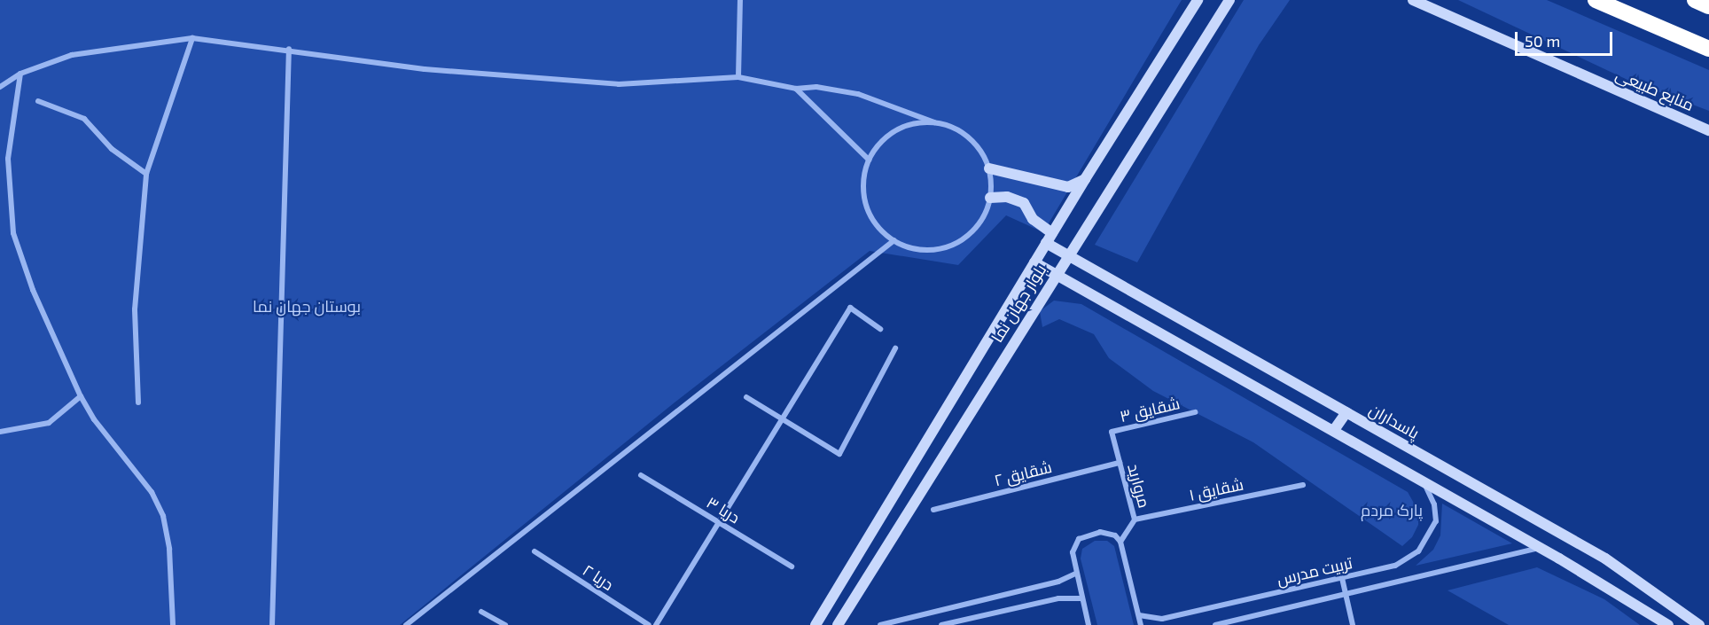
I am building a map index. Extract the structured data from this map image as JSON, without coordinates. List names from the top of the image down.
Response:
{
  "streets": {
    "street": [
      "منابع طبیعی",
      "بلوار جهان نما",
      "شقایق ۳",
      "پاسداران",
      "شقایق ۲",
      "مروارید",
      "شقایق ۱",
      "دریا ۳",
      "تربیت مدرس",
      "دریا ۲"
    ]
  },
  "crossings": [
    ["بلوار جهان نما", "پاسداران"],
    ["شقایق ۳", "مروارید"],
    ["شقایق ۲", "مروارید"],
    ["مروارید", "شقایق ۱"]
  ],
  "parks": ["بوستان جهان نما", "پارک مردم"],
  "scale_bar": "50 m"
}
